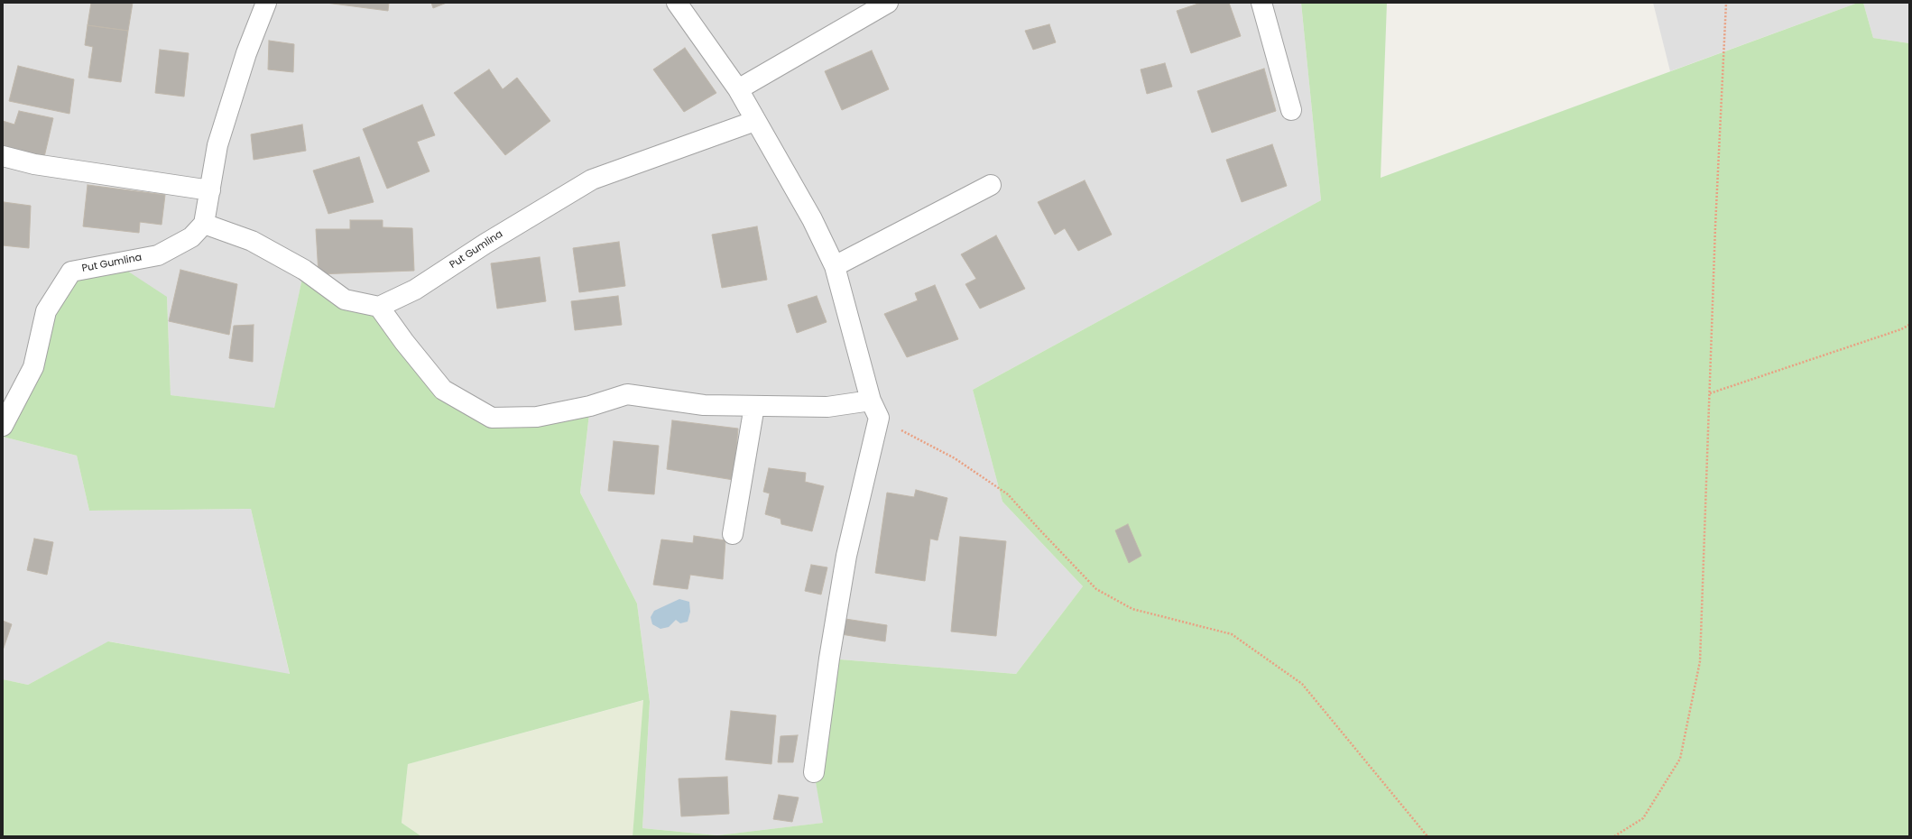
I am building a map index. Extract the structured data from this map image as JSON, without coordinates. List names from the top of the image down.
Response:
{
  "streets": {
    "street": ["Put Gumlina"]
  }
}
